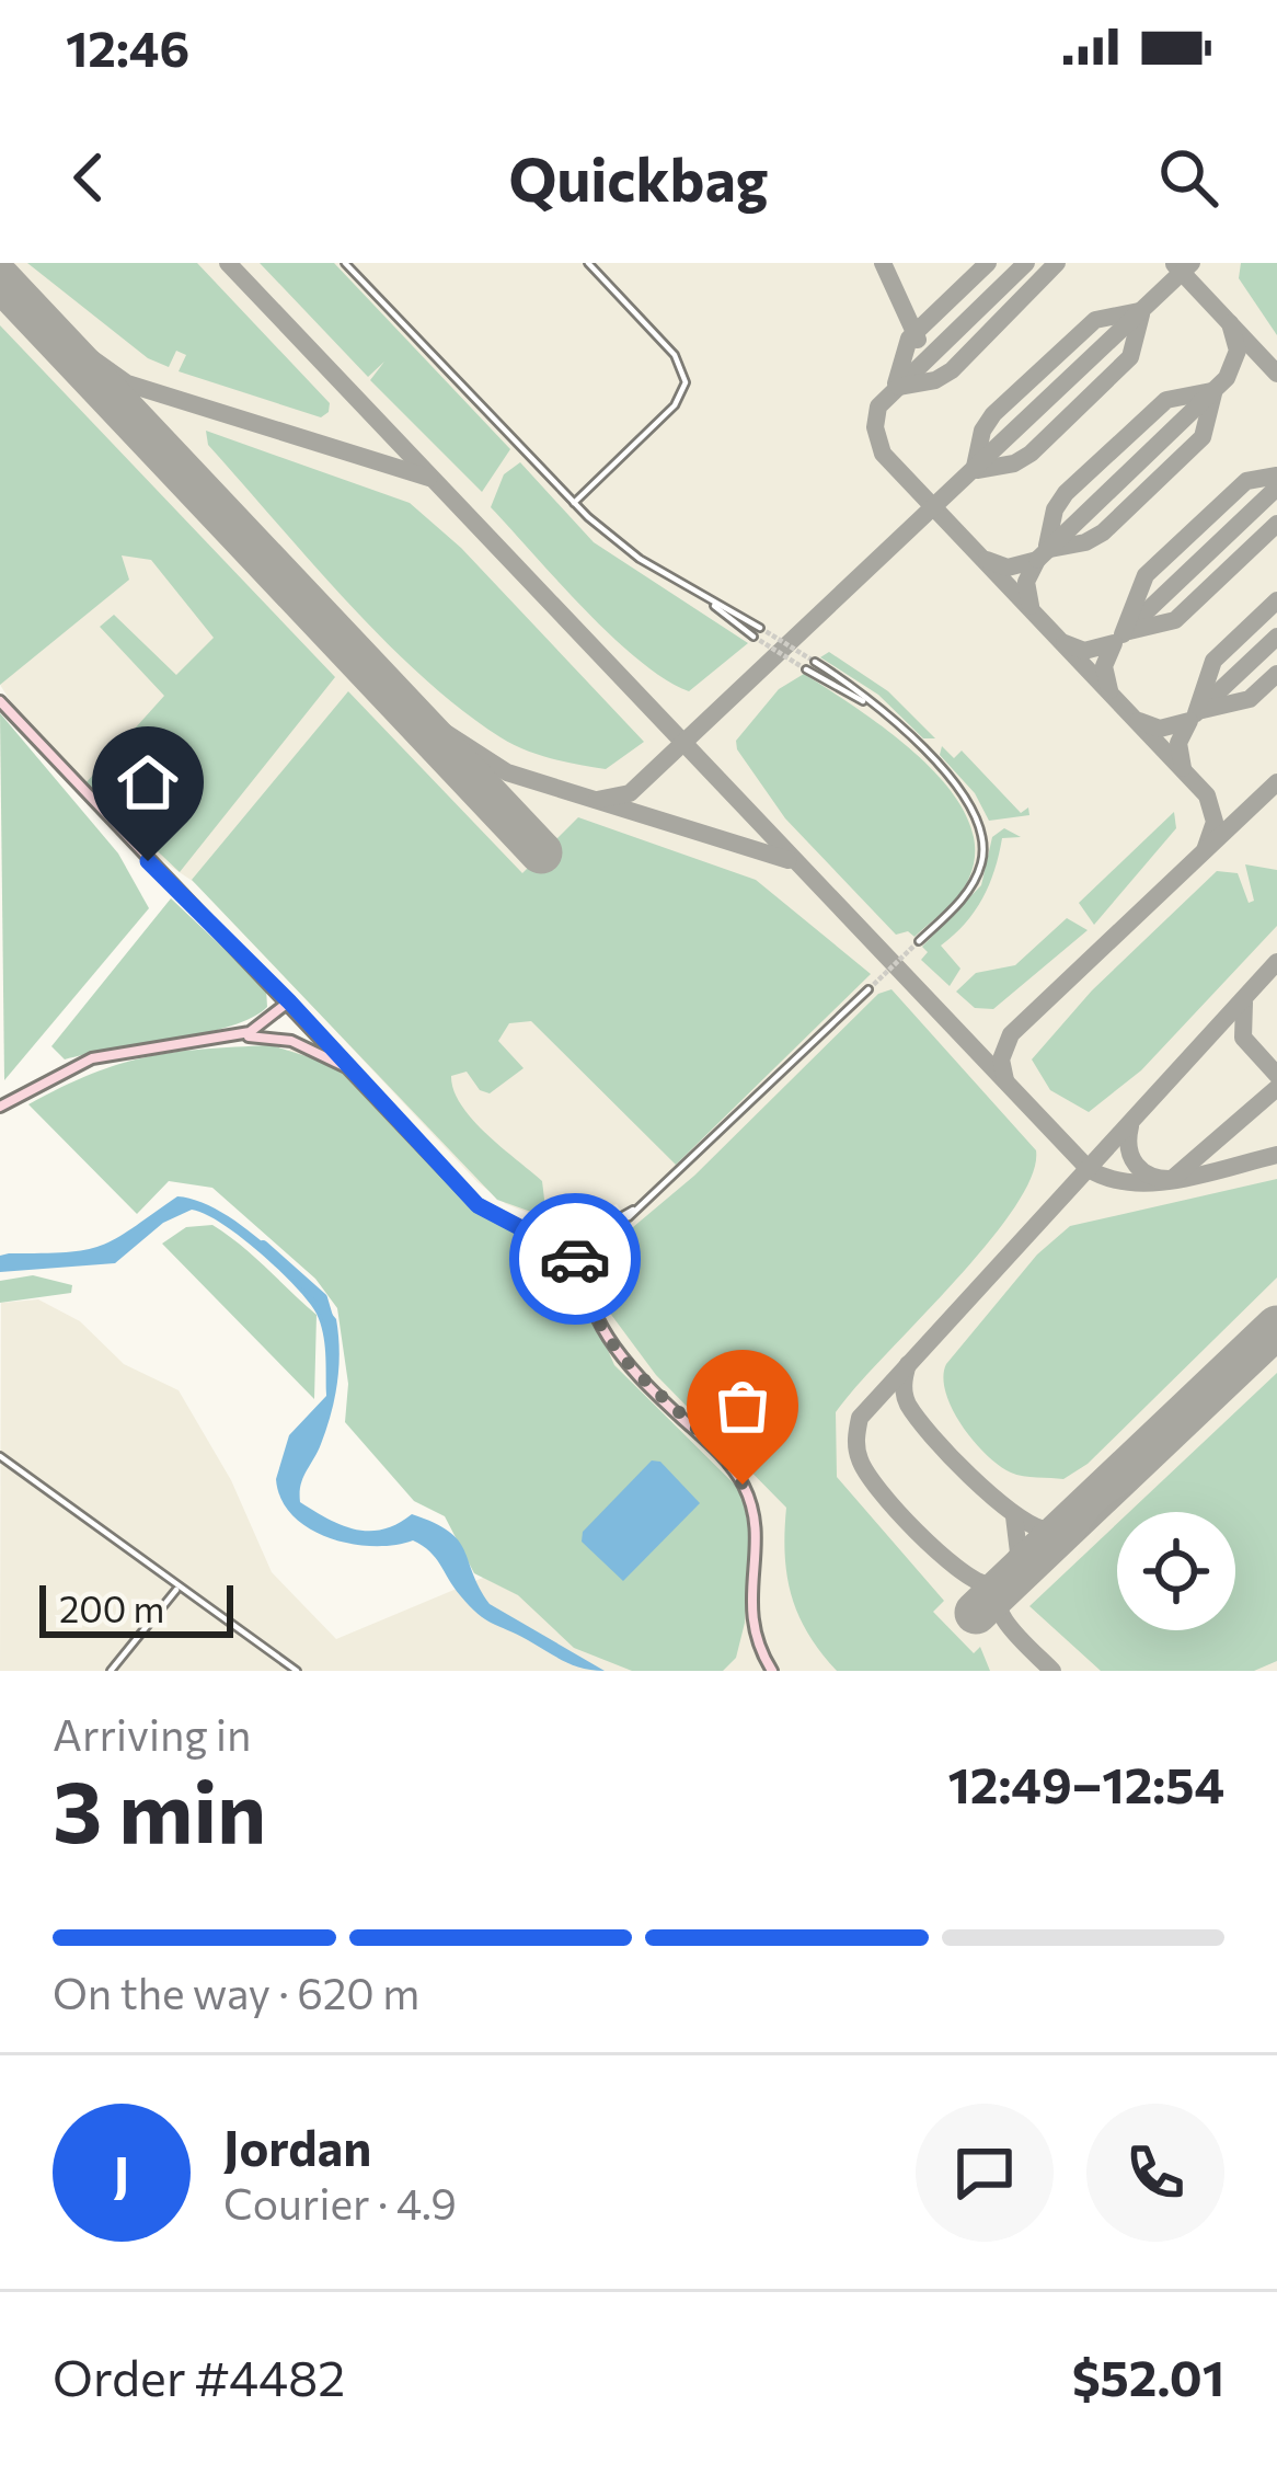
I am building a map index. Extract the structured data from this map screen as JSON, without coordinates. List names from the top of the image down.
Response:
{
  "scale_bar": "200 m",
  "page": {
    "status": "12:46",
    "header": "Quickbag",
    "scale": "200 m",
    "heading": ["3 min", "Arriving in", "12:49–12:54"],
    "panel": [
      "Jordan",
      "Courier · 4.9",
      "Order #4482",
      "$52.01"
    ],
    "bar": "On the way · 620 m",
    "round": "J"
  }
}
